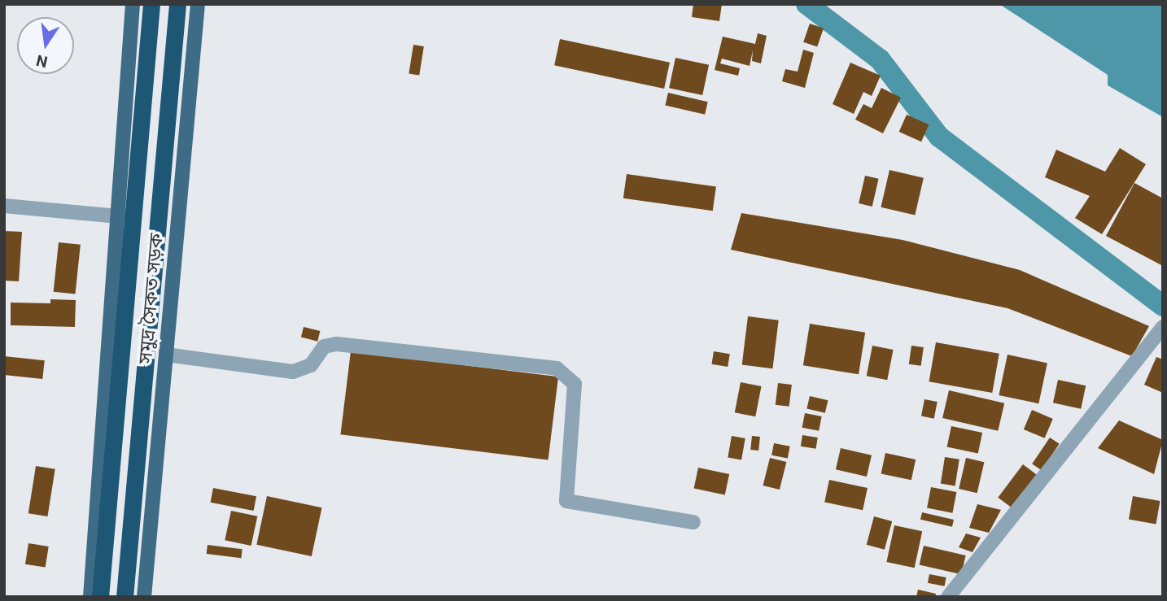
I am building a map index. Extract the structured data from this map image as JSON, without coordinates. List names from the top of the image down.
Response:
{
  "streets": {
    "main road": ["সমুদ্র সৈকত সড়ক"]
  },
  "north": "bottom"
}
